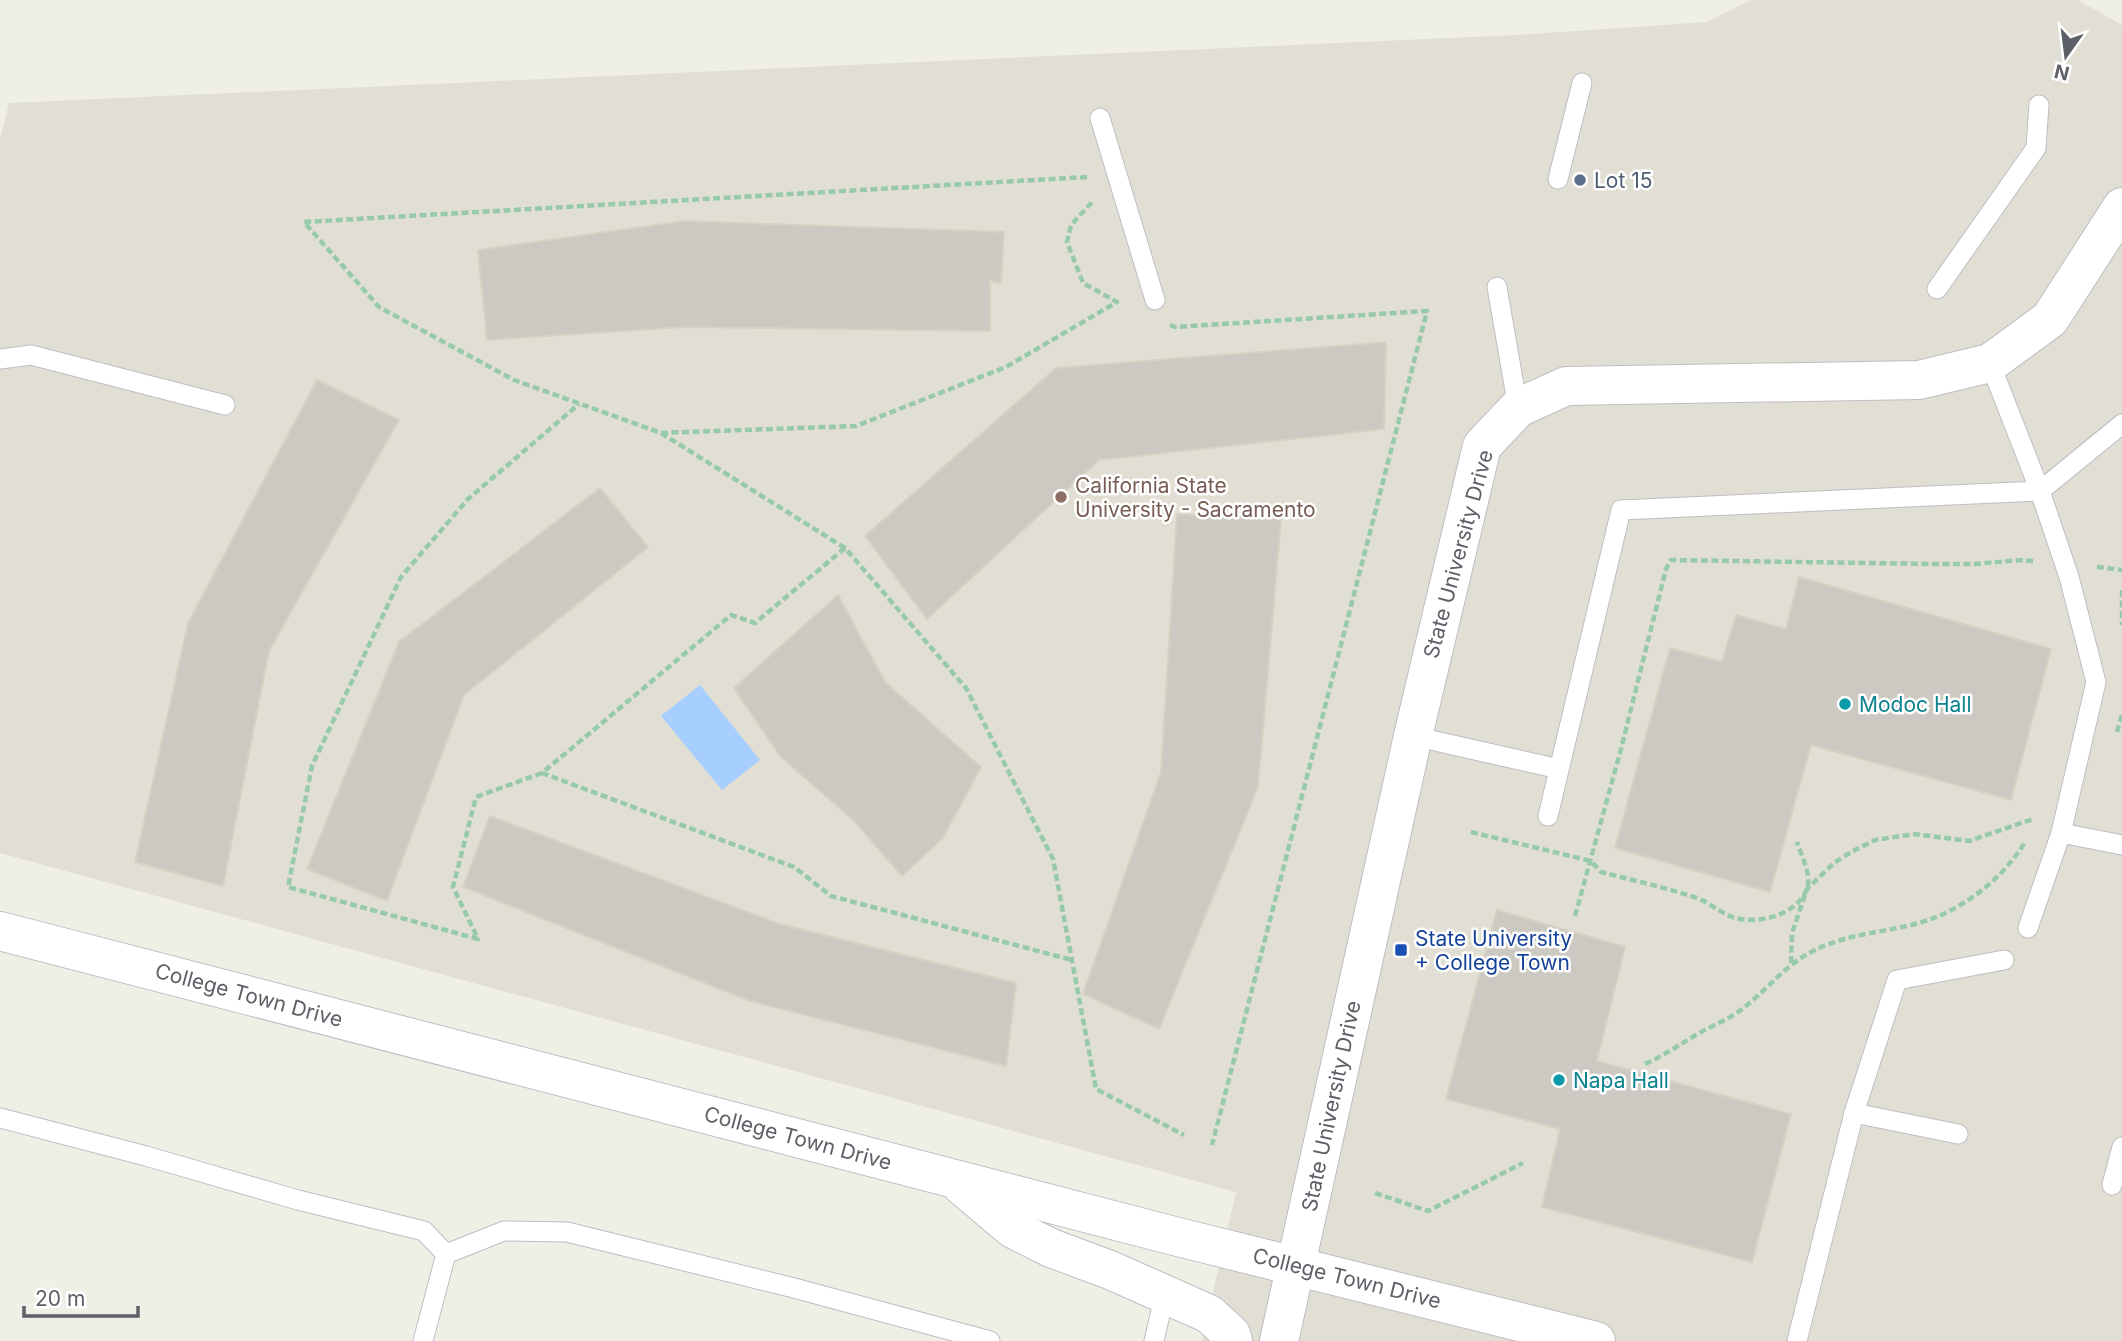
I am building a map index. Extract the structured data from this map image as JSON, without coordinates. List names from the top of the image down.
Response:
{
  "streets": {
    "street": ["State University Drive", "College Town Drive"]
  },
  "crossings": [
    ["State University Drive", "College Town Drive"]
  ],
  "places": {
    "other": [
      "Lot 15",
      "California State University - Sacramento",
      "Modoc Hall",
      "Napa Hall"
    ],
    "transit": ["State University + College Town"]
  },
  "scale_bar": "20 m",
  "north": "bottom"
}
